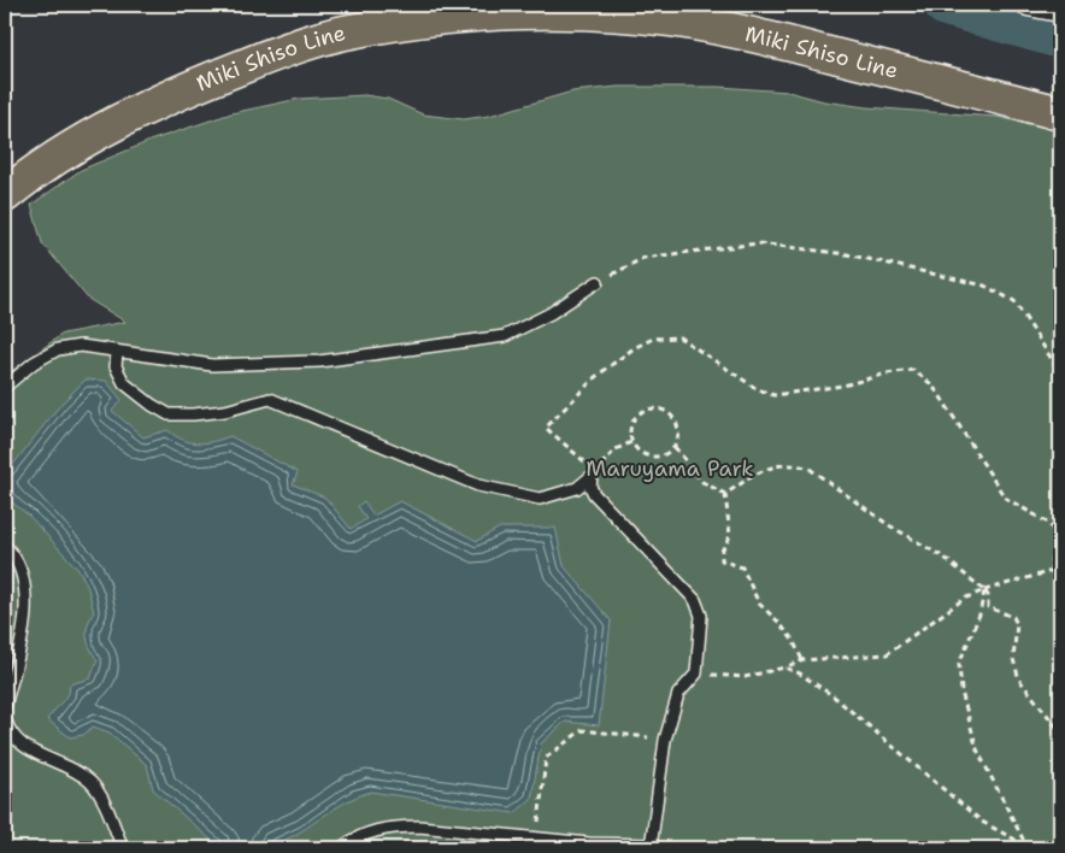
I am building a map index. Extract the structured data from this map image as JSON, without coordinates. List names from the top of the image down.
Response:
{
  "streets": {
    "main road": ["Miki Shiso Line"]
  },
  "parks": ["Maruyama Park"]
}
